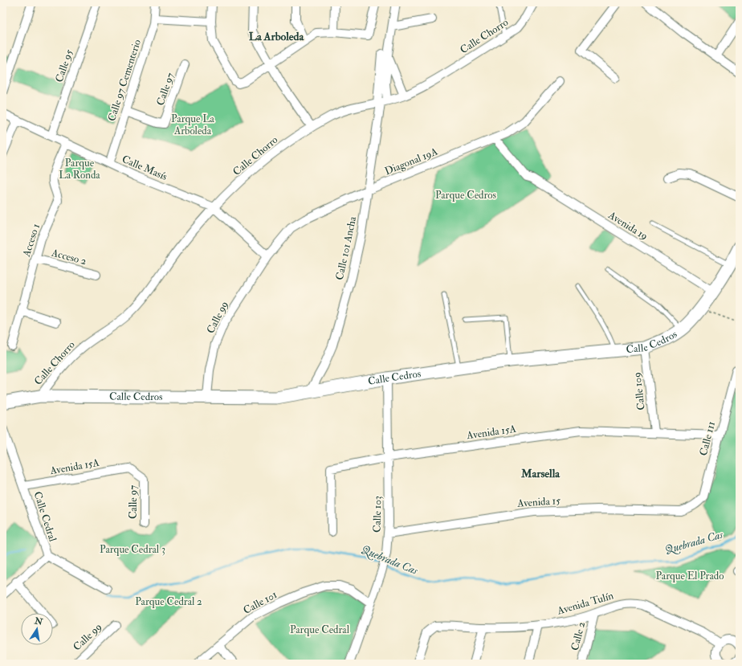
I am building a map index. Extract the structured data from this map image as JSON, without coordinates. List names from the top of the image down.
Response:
{
  "streets": {
    "street": [
      "Calle Chorro",
      "Calle 95",
      "Calle 97 Cementerio",
      "Calle 97",
      "Diagonal 19A",
      "Calle Masís",
      "Avenida 19",
      "Acceso 1",
      "Calle 101 Ancha",
      "Acceso 2",
      "Calle 99",
      "Calle Cedros",
      "Calle 109",
      "Avenida 15A",
      "Calle 111",
      "Avenida 15",
      "Calle 103",
      "Calle Cedral",
      "Calle 101",
      "Avenida Tulín",
      "Calle 2"
    ]
  },
  "crossings": [
    ["Calle Chorro", "Calle Masís"],
    ["Calle Chorro", "Calle 101 Ancha"],
    ["Calle Chorro", "Calle Cedros"],
    ["Calle 95", "Calle Masís"],
    ["Calle 97 Cementerio", "Calle 97"],
    ["Calle 97 Cementerio", "Calle Masís"],
    ["Calle 97", "Avenida 15A"],
    ["Diagonal 19A", "Calle Masís"],
    ["Diagonal 19A", "Avenida 19"],
    ["Diagonal 19A", "Calle 101 Ancha"],
    ["Diagonal 19A", "Calle 99"],
    ["Calle Masís", "Acceso 1"],
    ["Calle Masís", "Calle 99"],
    ["Avenida 19", "Calle Cedros"],
    ["Acceso 1", "Acceso 2"],
    ["Calle 101 Ancha", "Calle Cedros"],
    ["Calle 99", "Calle Cedros"],
    ["Calle Cedros", "Calle 109"],
    ["Calle Cedros", "Calle 103"],
    ["Calle 109", "Avenida 15A"],
    ["Avenida 15A", "Calle 111"],
    ["Avenida 15A", "Calle 103"],
    ["Avenida 15A", "Calle Cedral"],
    ["Calle 111", "Avenida 15"],
    ["Avenida 15", "Calle 103"],
    ["Calle 103", "Calle 101"],
    ["Avenida Tulín", "Calle 2"]
  ],
  "districts": ["La Arboleda", "Marsella"],
  "water": ["Quebrada Cas"],
  "parks": [
    "Parque La Arboleda",
    "Parque La Ronda",
    "Parque Cedros",
    "Parque Cedral 3",
    "Parque El Prado",
    "Parque Cedral 2",
    "Parque Cedral"
  ],
  "north": "top"
}
